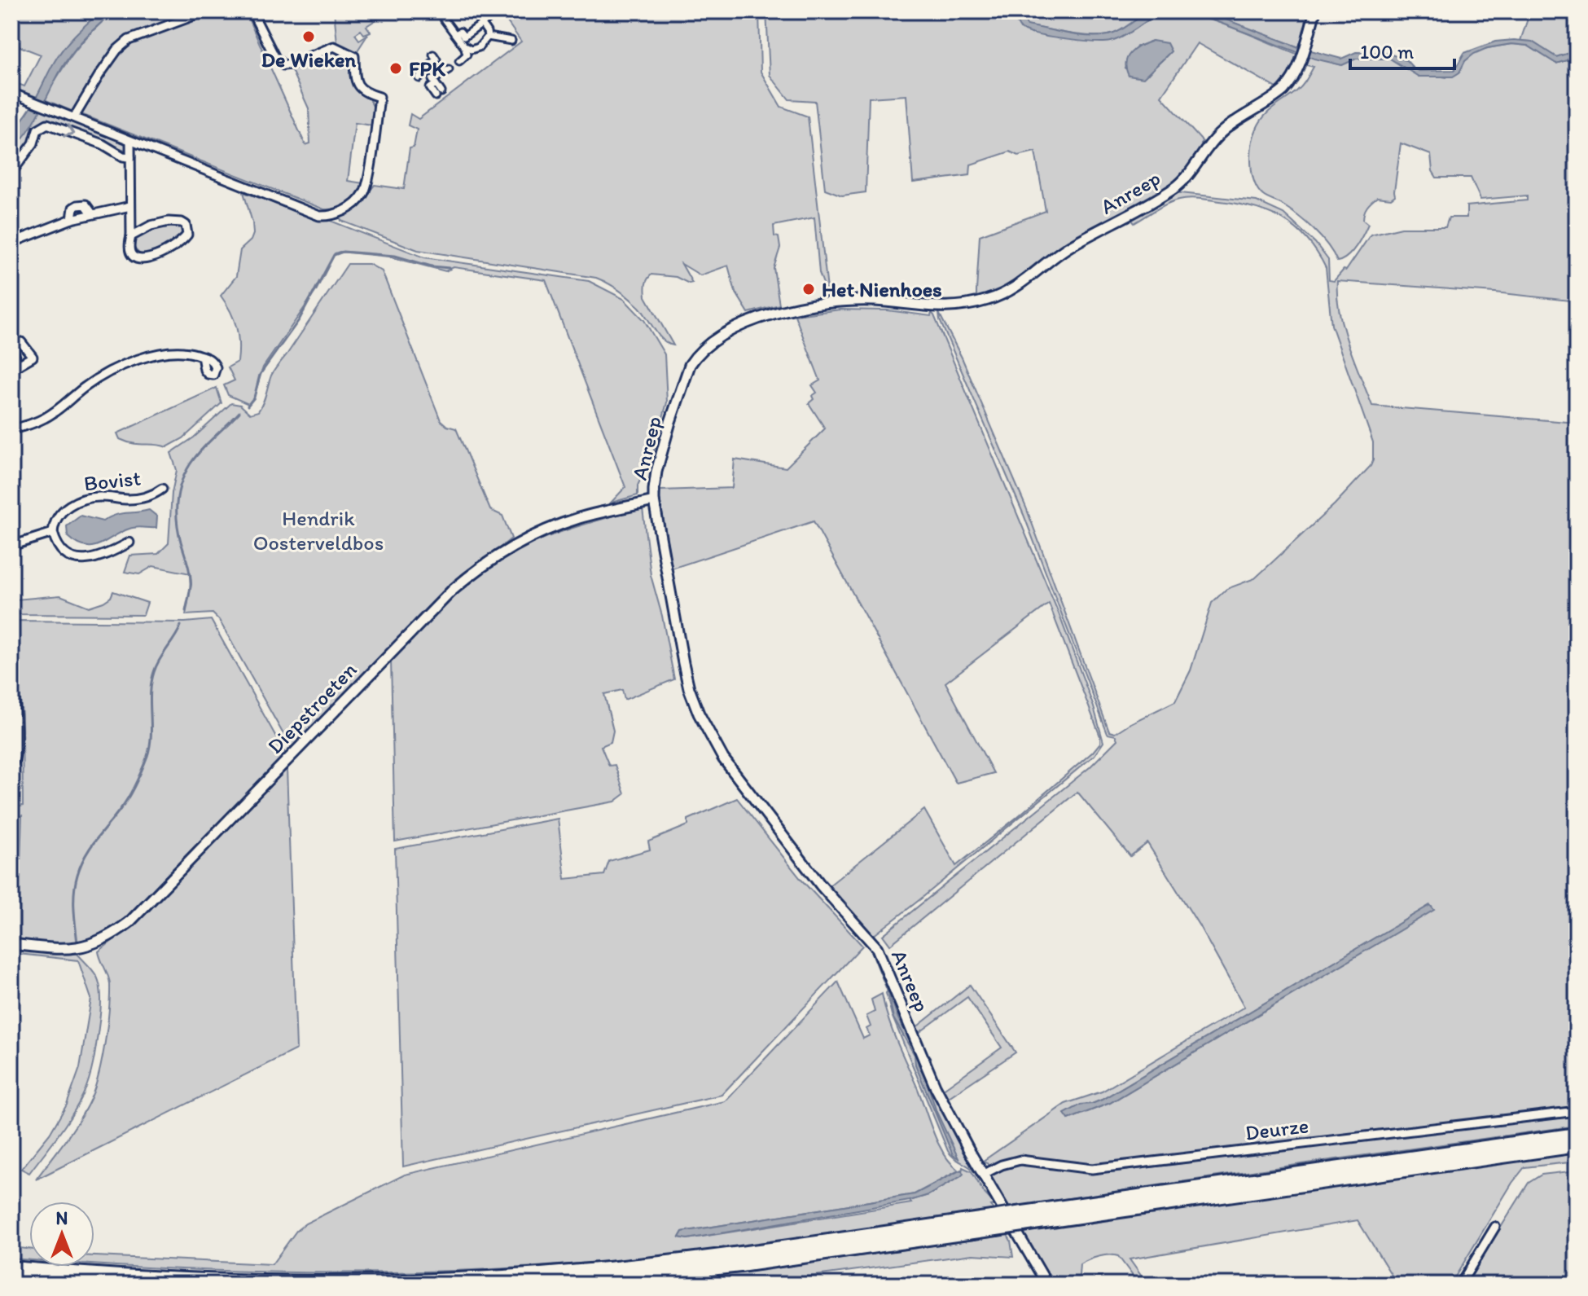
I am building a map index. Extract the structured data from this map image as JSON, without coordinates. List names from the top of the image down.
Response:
{
  "streets": {
    "street": [
      "Anreep",
      "Bovist",
      "Diepstroeten",
      "Deurze"
    ]
  },
  "crossings": [
    ["Anreep", "Diepstroeten"],
    ["Anreep", "Deurze"]
  ],
  "parks": ["Hendrik Oosterveldbos"],
  "places": ["De Wieken", "FPK", "Het Nienhoes"],
  "scale_bar": "100 m",
  "north": "top"
}
